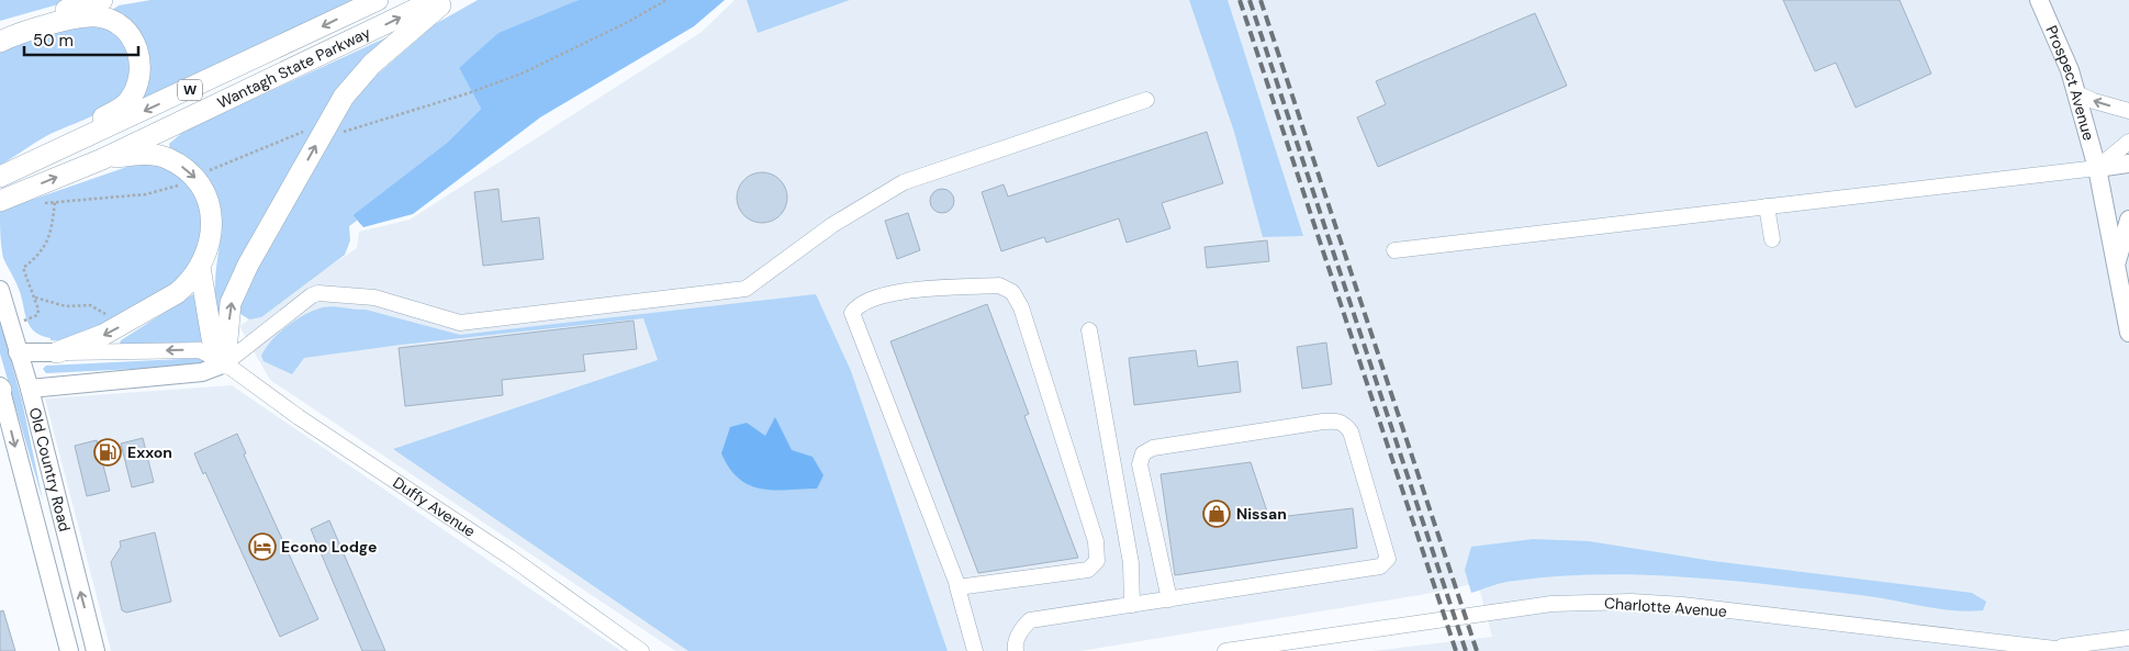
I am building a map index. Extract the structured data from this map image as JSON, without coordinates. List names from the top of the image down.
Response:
{
  "streets": {
    "highway": ["Wantagh State Parkway", "W"],
    "main road": ["Prospect Avenue", "Old Country Road", "Duffy Avenue"],
    "street": ["Charlotte Avenue"]
  },
  "crossings": [
    ["Old Country Road", "Duffy Avenue"]
  ],
  "places": {
    "fuel station": ["Exxon"],
    "shop": ["Nissan"],
    "hotel": ["Econo Lodge"]
  },
  "scale_bar": "50 m"
}
